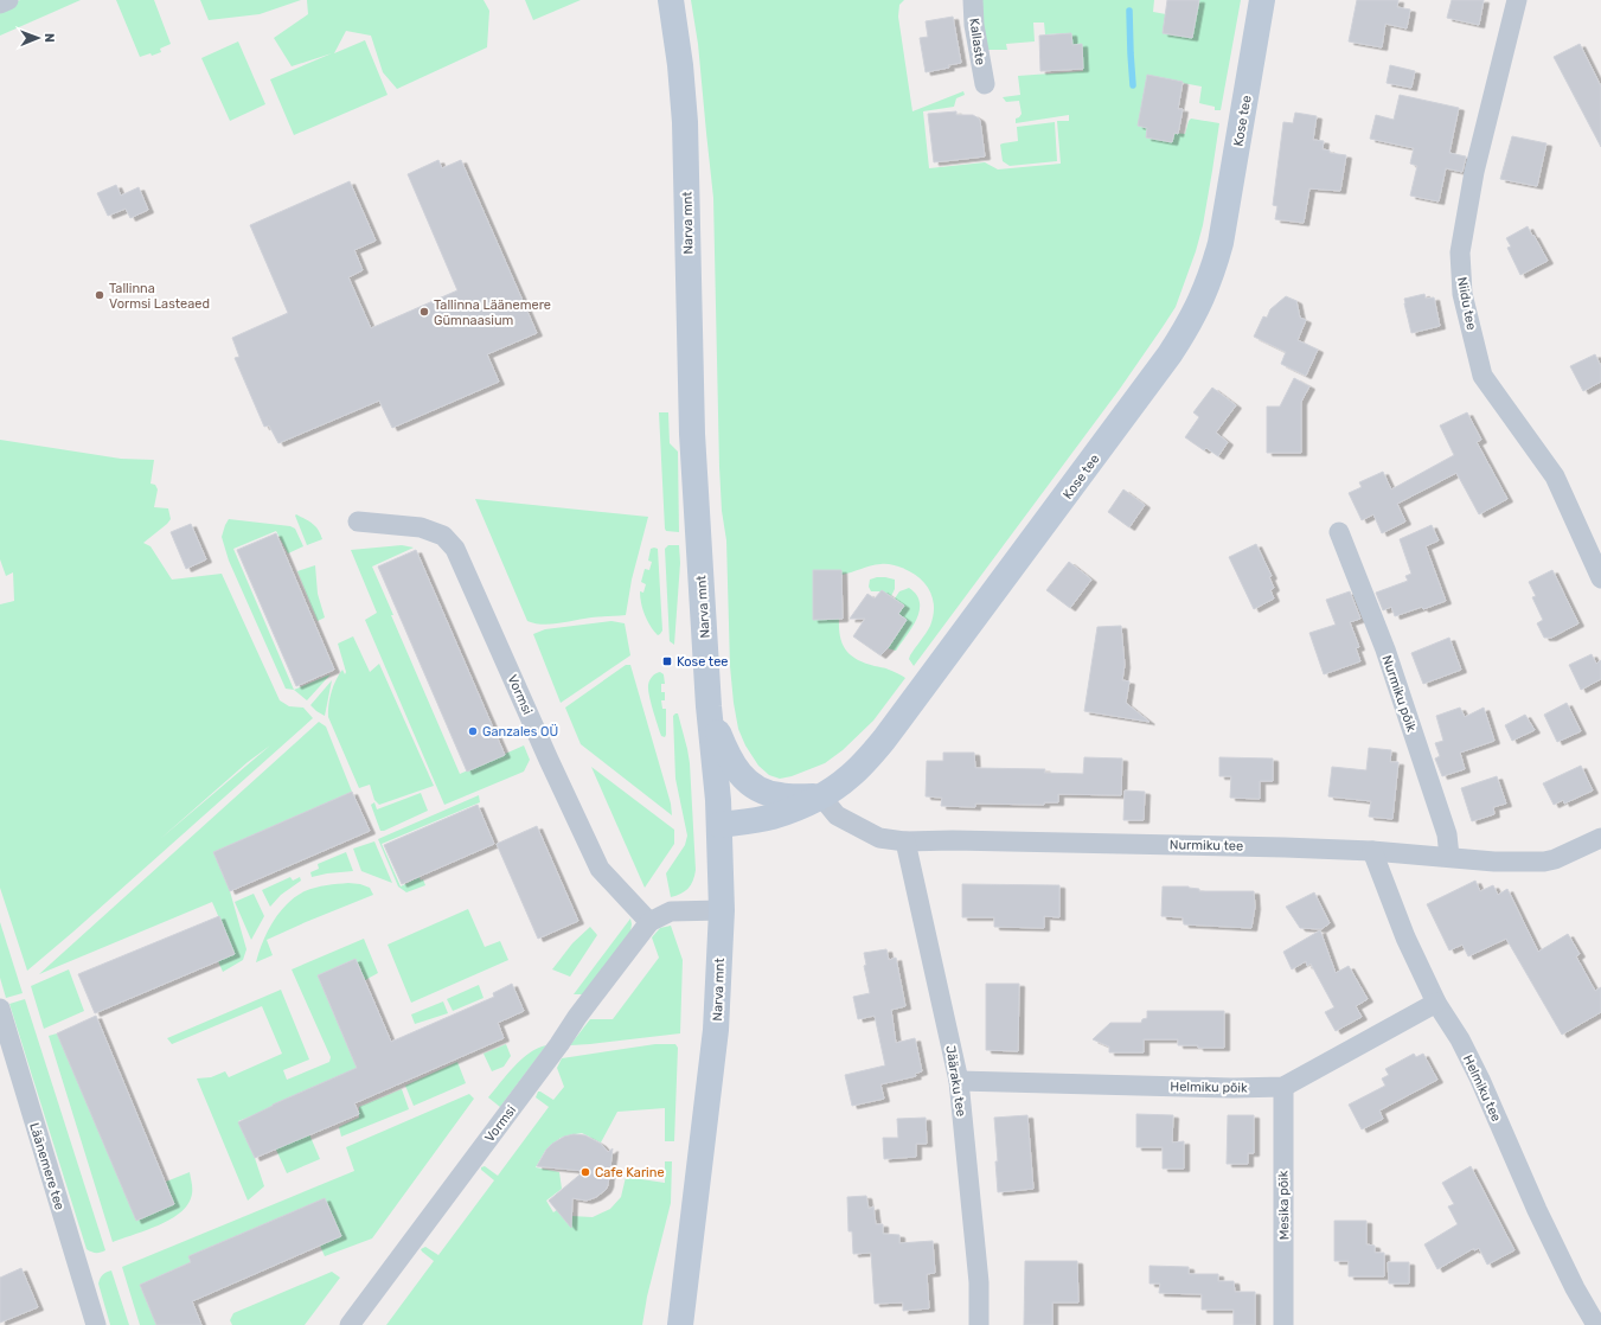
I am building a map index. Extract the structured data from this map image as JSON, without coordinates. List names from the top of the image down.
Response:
{
  "streets": {
    "main road": ["Kose tee", "Narva mnt"],
    "street": [
      "Kallaste",
      "Niidu tee",
      "Nurmiku põik",
      "Vormsi",
      "Nurmiku tee",
      "Jääraku tee",
      "Helmiku põik",
      "Helmiku tee",
      "Läänemere tee",
      "Mesika põik"
    ]
  },
  "crossings": [
    ["Kose tee", "Narva mnt"],
    ["Kose tee", "Nurmiku tee"],
    ["Narva mnt", "Vormsi"],
    ["Nurmiku põik", "Nurmiku tee"],
    ["Nurmiku tee", "Jääraku tee"],
    ["Nurmiku tee", "Helmiku tee"],
    ["Jääraku tee", "Helmiku põik"],
    ["Helmiku põik", "Helmiku tee"],
    ["Helmiku põik", "Mesika põik"]
  ],
  "places": {
    "other": [
      "Tallinna Vormsi Lasteaed",
      "Tallinna Läänemere Gümnaasium",
      "Ganzales OÜ",
      "Cafe Karine"
    ],
    "transit": ["Kose tee"]
  },
  "north": "right"
}
